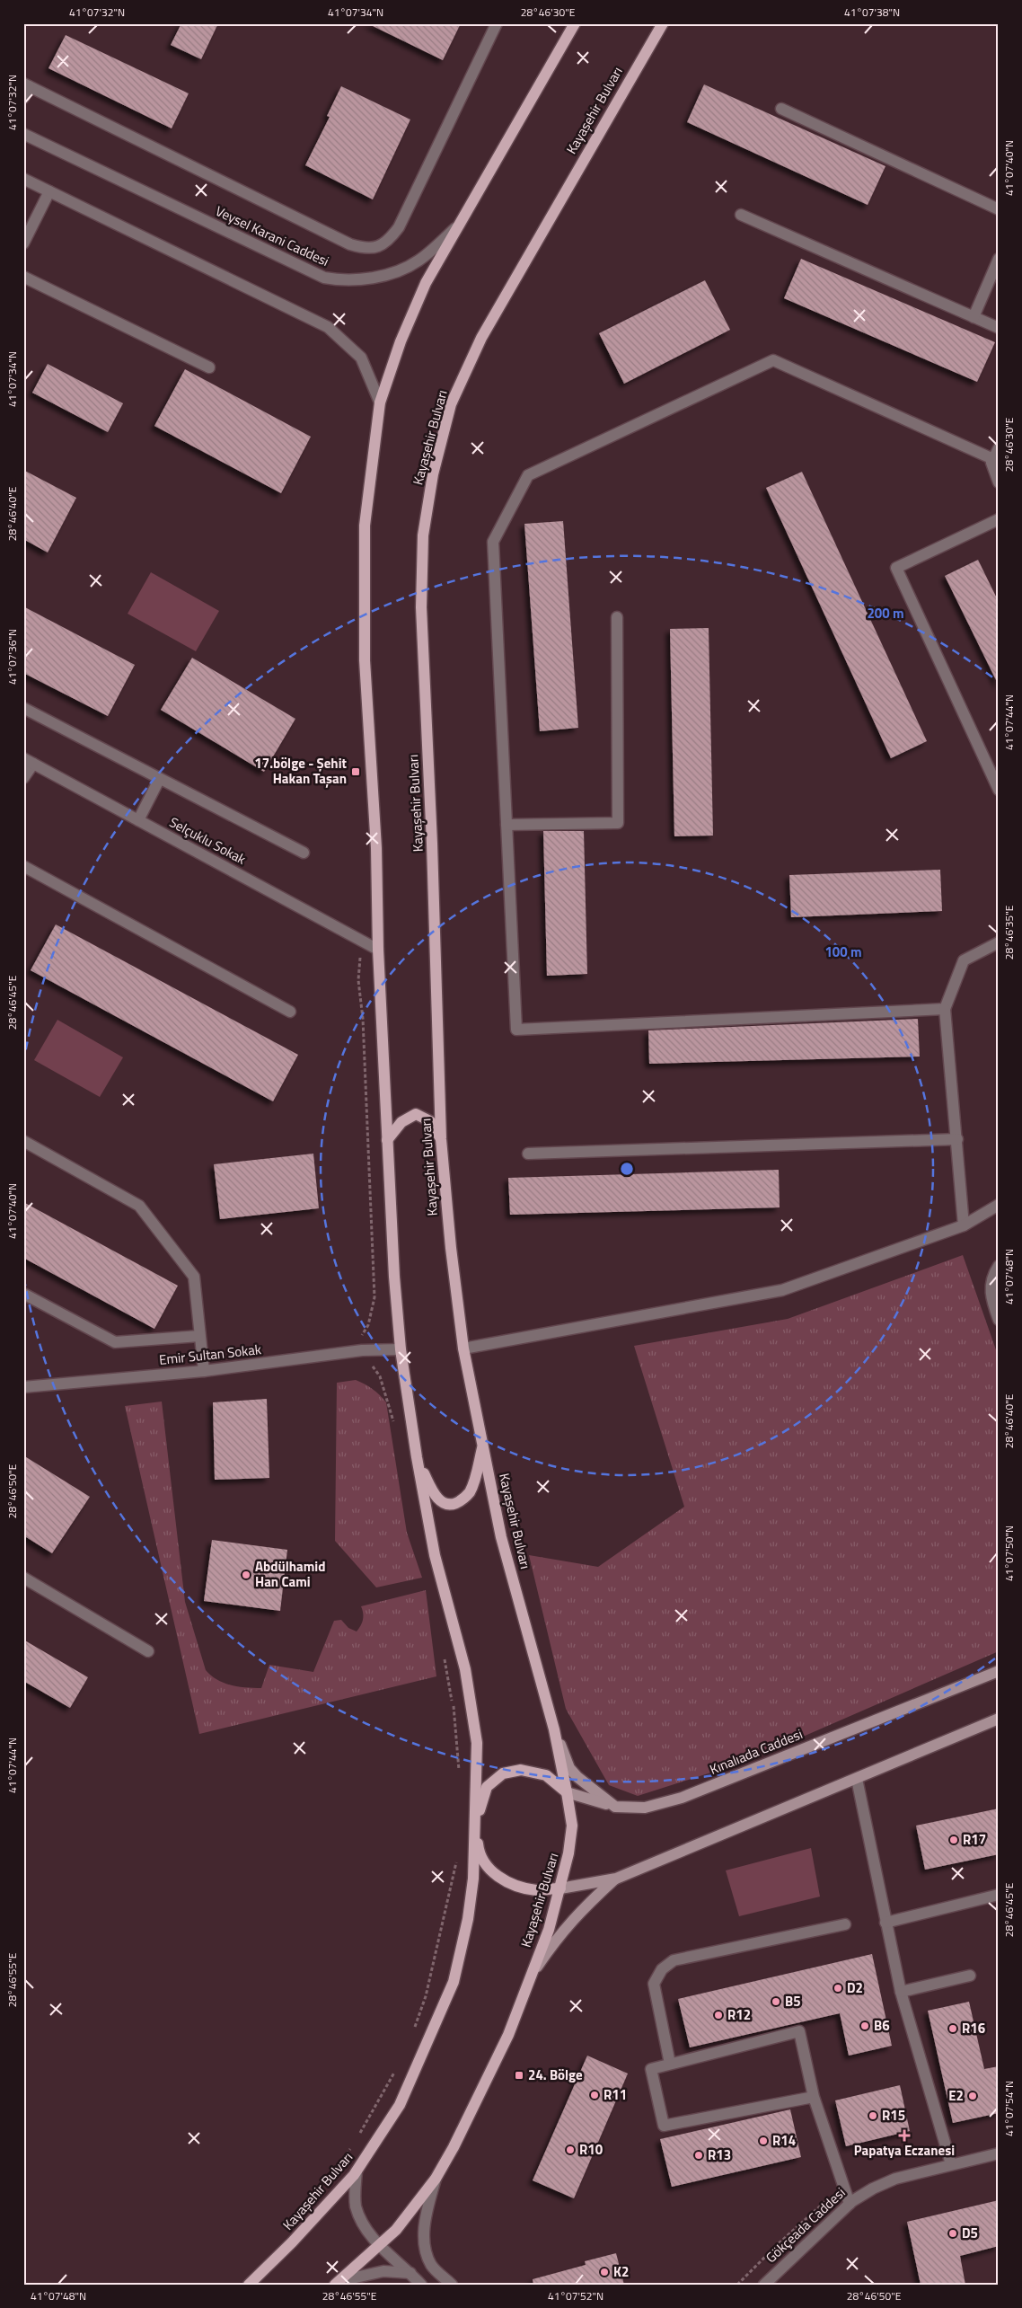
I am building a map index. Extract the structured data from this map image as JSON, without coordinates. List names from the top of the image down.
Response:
{
  "streets": {
    "main road": ["Kayaşehir Bulvarı", "Kınalıada Caddesi"],
    "street": [
      "Veysel Karani Caddesi",
      "Selçuklu Sokak",
      "Emir Sultan Sokak",
      "Gökçeada Caddesi"
    ]
  },
  "crossings": [
    ["Kayaşehir Bulvarı", "Veysel Karani Caddesi"],
    ["Kayaşehir Bulvarı", "Selçuklu Sokak"],
    ["Kayaşehir Bulvarı", "Emir Sultan Sokak"],
    ["Kayaşehir Bulvarı", "Kınalıada Caddesi"]
  ],
  "places": {
    "transit": ["17.bölge - Şehit Hakan Taşan", "24. Bölge"],
    "other": [
      "Abdülhamid Han Cami",
      "R17",
      "D2",
      "B5",
      "R12",
      "B6",
      "R16",
      "R11",
      "E2",
      "R15",
      "R14",
      "R10",
      "R13",
      "D5",
      "K2"
    ],
    "health": ["Papatya Eczanesi"]
  },
  "coordinates": [
    "41°07'32\"N",
    "41°07'34\"N",
    "28°46'30\"E",
    "41°07'38\"N",
    "41°07'40\"N",
    "28°46'40\"E",
    "41°07'36\"N",
    "41°07'44\"N",
    "28°46'35\"E",
    "28°46'45\"E",
    "41°07'48\"N",
    "28°46'50\"E",
    "41°07'50\"N",
    "28°46'55\"E",
    "41°07'54\"N",
    "41°07'52\"N"
  ],
  "rings": ["200 m", "100 m"]
}
